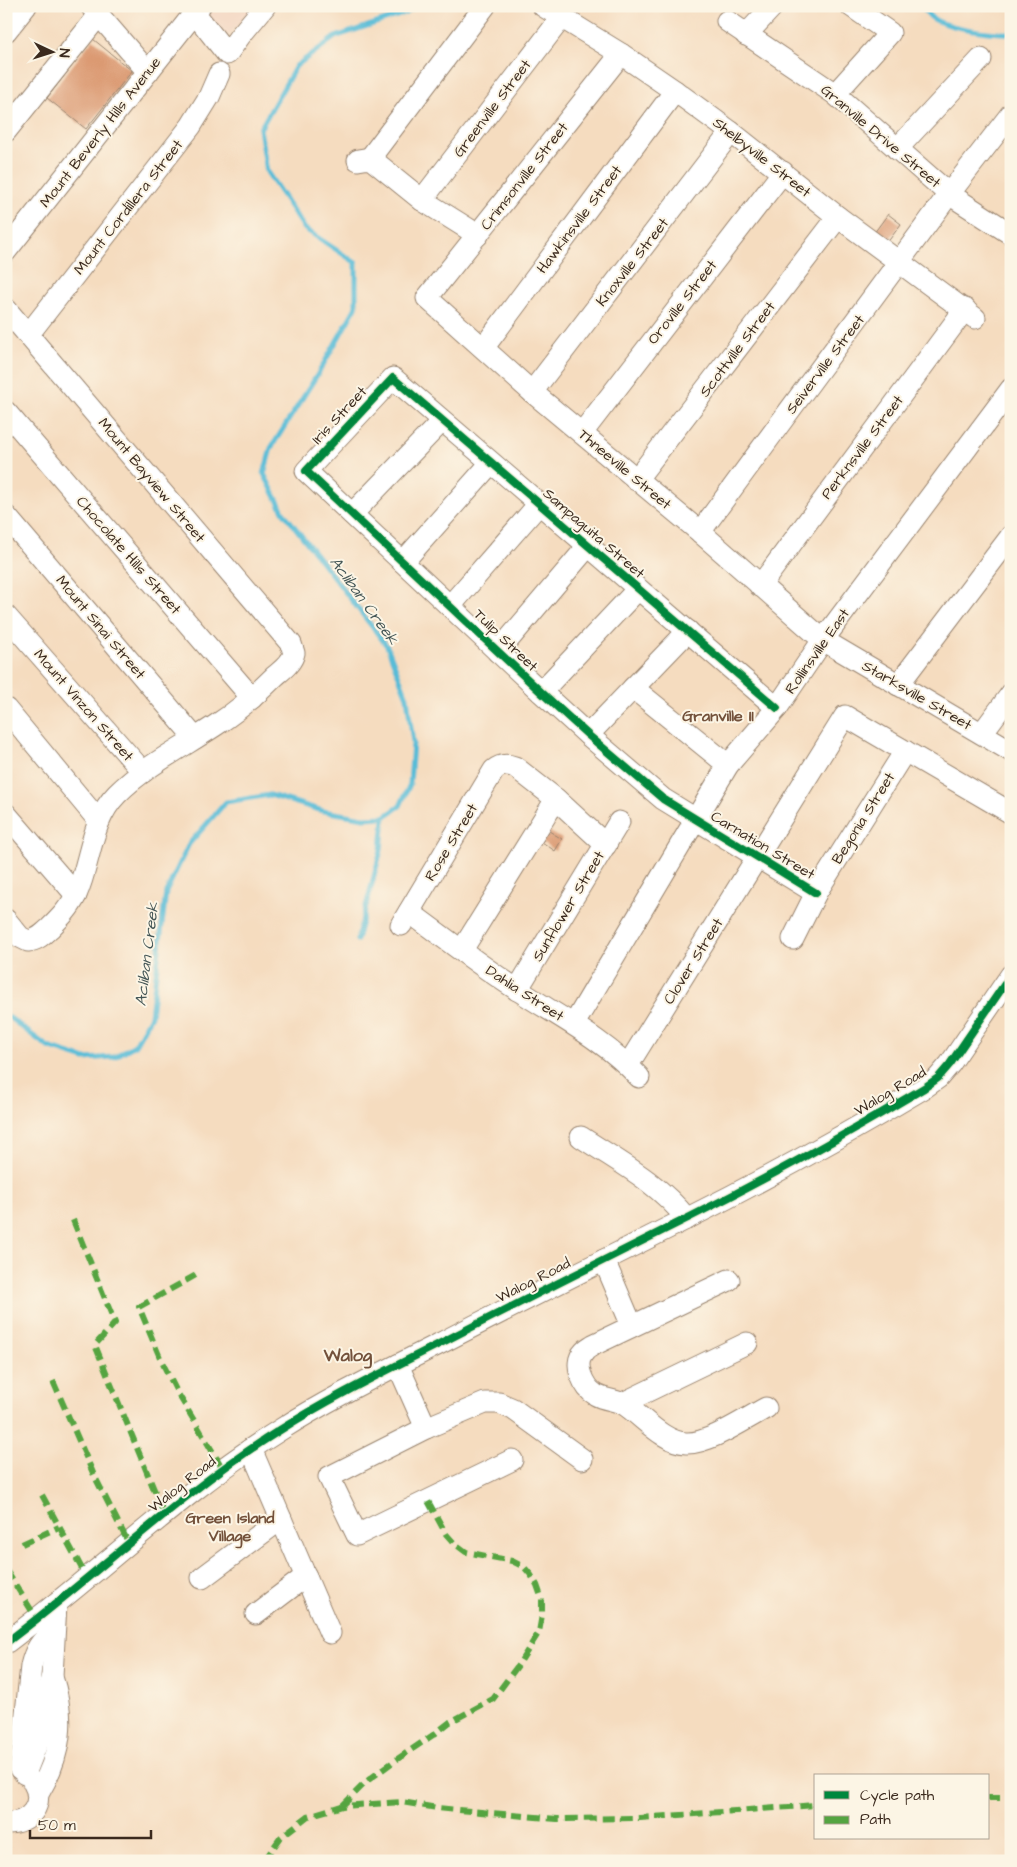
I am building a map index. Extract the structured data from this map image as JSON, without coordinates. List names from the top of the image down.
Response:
{
  "streets": {
    "street": [
      "Greenville Street",
      "Mount Beverly Hills Avenue",
      "Granville Drive Street",
      "Shelbyville Street",
      "Crimsonville Street",
      "Mount Cordillera Street",
      "Hawkinsville Street",
      "Knoxville Street",
      "Oroville Street",
      "Scottville Street",
      "Seiverville Street",
      "Iris Street",
      "Perknsville Street",
      "Thneeville Street",
      "Mount Bayview Street",
      "Sampaguita Street",
      "Chocolate Hills Street",
      "Mount Sinai Street",
      "Tulip Street",
      "Rollinsville East",
      "Starksville Street",
      "Mount Vinzon Street",
      "Begonia Street",
      "Rose Street",
      "Carnation Street",
      "Sunflower Street",
      "Clover Street",
      "Dahlia Street",
      "Walog Road"
    ]
  },
  "crossings": [
    ["Greenville Street", "Shelbyville Street"],
    ["Granville Drive Street", "Seiverville Street"],
    ["Shelbyville Street", "Crimsonville Street"],
    ["Shelbyville Street", "Hawkinsville Street"],
    ["Shelbyville Street", "Knoxville Street"],
    ["Shelbyville Street", "Oroville Street"],
    ["Shelbyville Street", "Scottville Street"],
    ["Shelbyville Street", "Seiverville Street"],
    ["Shelbyville Street", "Perknsville Street"],
    ["Crimsonville Street", "Thneeville Street"],
    ["Mount Cordillera Street", "Mount Bayview Street"],
    ["Hawkinsville Street", "Thneeville Street"],
    ["Knoxville Street", "Thneeville Street"],
    ["Oroville Street", "Thneeville Street"],
    ["Scottville Street", "Thneeville Street"],
    ["Seiverville Street", "Thneeville Street"],
    ["Iris Street", "Sampaguita Street"],
    ["Iris Street", "Tulip Street"],
    ["Perknsville Street", "Thneeville Street"],
    ["Thneeville Street", "Rollinsville East"],
    ["Thneeville Street", "Starksville Street"],
    ["Mount Bayview Street", "Chocolate Hills Street"],
    ["Sampaguita Street", "Rollinsville East"],
    ["Tulip Street", "Rollinsville East"],
    ["Tulip Street", "Carnation Street"],
    ["Rollinsville East", "Starksville Street"],
    ["Rollinsville East", "Carnation Street"],
    ["Rollinsville East", "Dahlia Street"],
    ["Begonia Street", "Carnation Street"],
    ["Begonia Street", "Clover Street"],
    ["Rose Street", "Dahlia Street"],
    ["Carnation Street", "Clover Street"],
    ["Sunflower Street", "Dahlia Street"],
    ["Clover Street", "Dahlia Street"]
  ],
  "districts": ["Granville II", "Walog", "Green Island Village"],
  "water": ["Acliban Creek"],
  "legend": ["Cycle path", "Path"],
  "scale_bar": "50 m",
  "north": "right"
}
